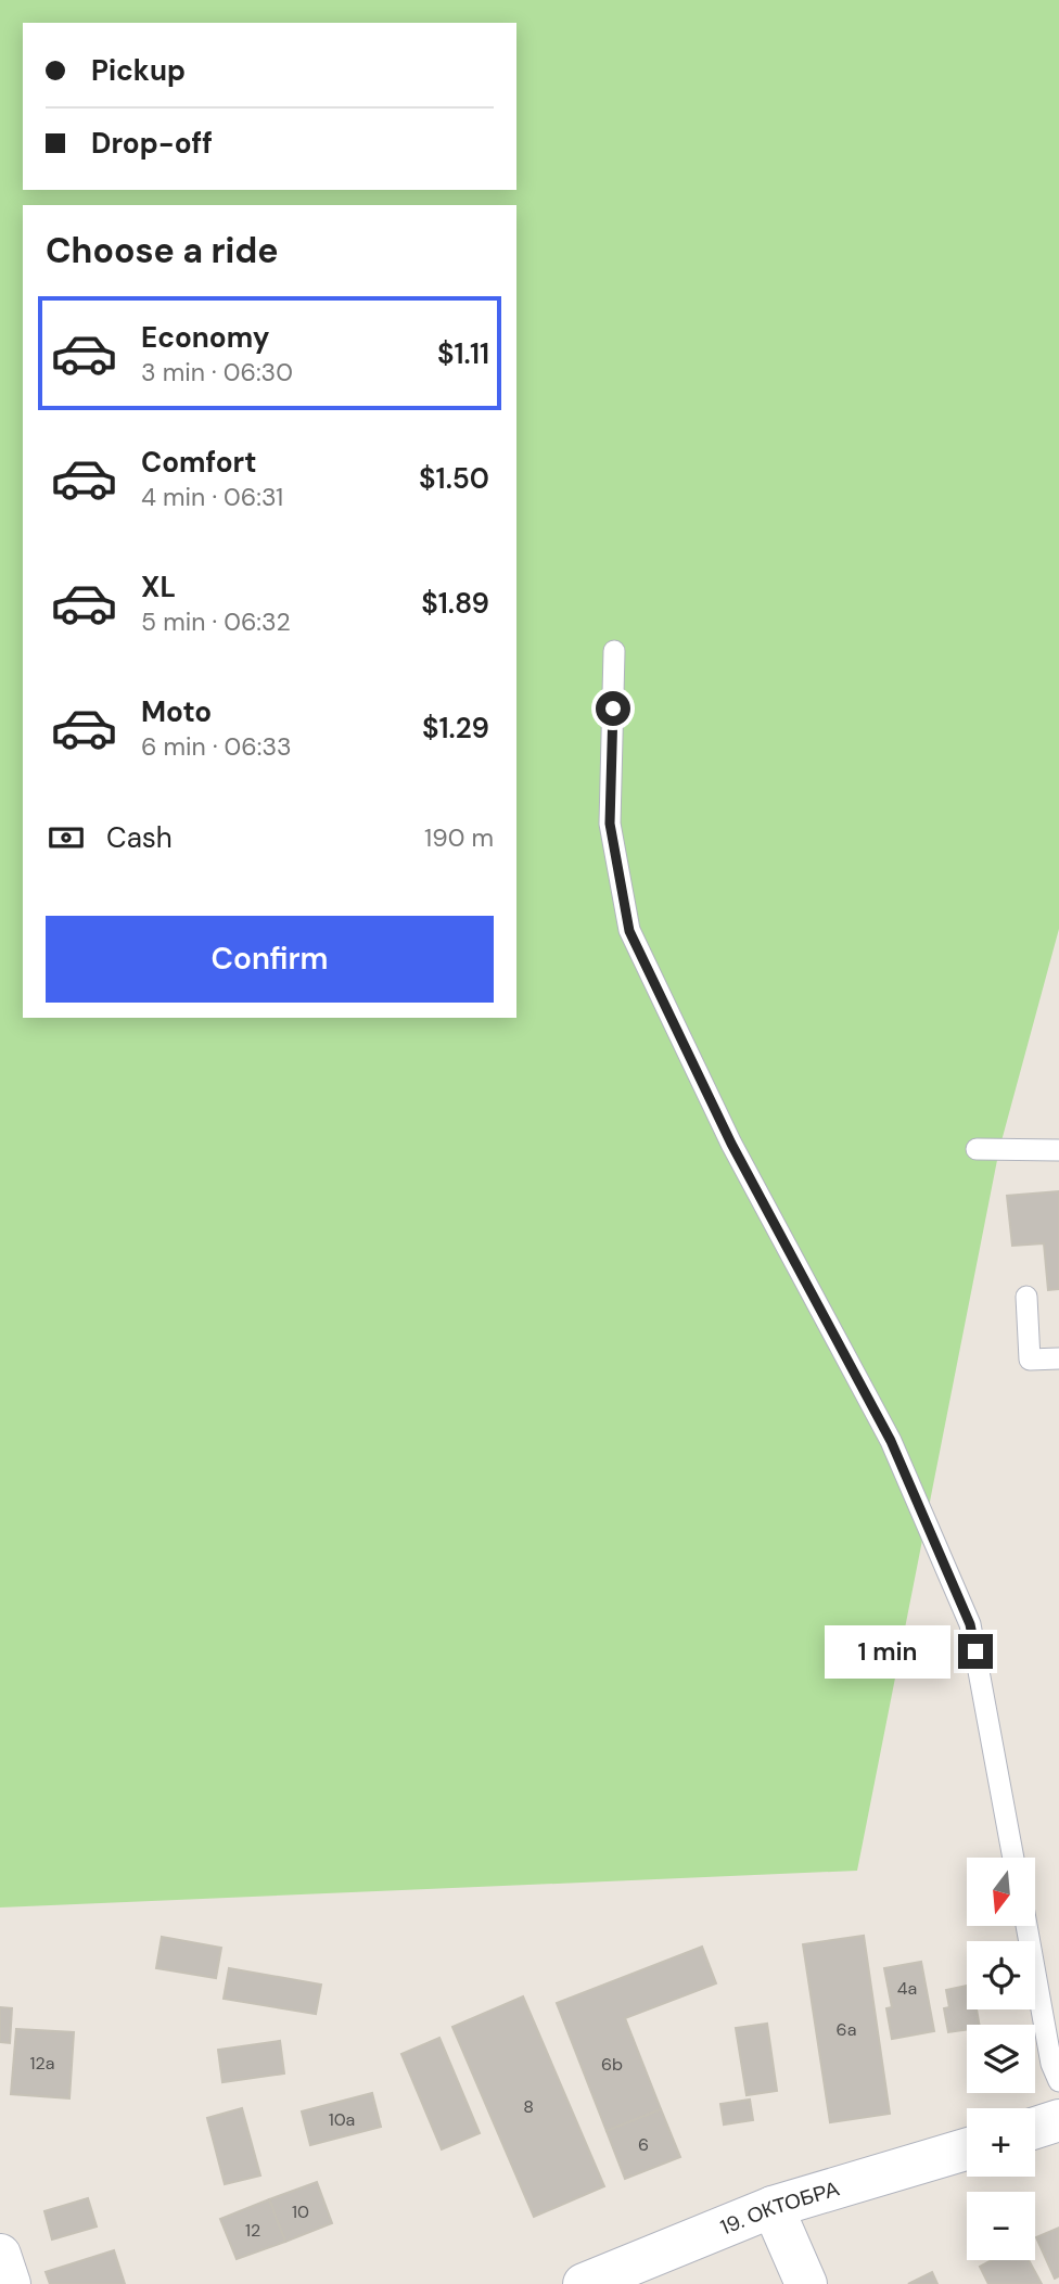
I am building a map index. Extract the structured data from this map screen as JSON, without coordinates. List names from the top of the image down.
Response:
{
  "streets": {
    "street": ["19. ОКТОБРА"]
  },
  "house_numbers": [
    "4a",
    "6a",
    "12a",
    "6b",
    "8",
    "10a",
    "6",
    "10",
    "12"
  ],
  "north": "bottom",
  "page": {
    "banner": ["Pickup", "Drop-off"],
    "heading": "Choose a ride",
    "list": [
      {
        "name": "Economy",
        "note": "3 min · 06:30",
        "value": "$1.11"
      },
      {
        "name": "Comfort",
        "note": "4 min · 06:31",
        "value": "$1.50"
      },
      {
        "name": "XL",
        "note": "5 min · 06:32",
        "value": "$1.89"
      },
      {
        "name": "Moto",
        "note": "6 min · 06:33",
        "value": "$1.29"
      }
    ],
    "pay": ["Cash", "190 m"],
    "buttons": "Confirm",
    "bubble": "1 min",
    "map_buttons": ["+", "−"]
  }
}
